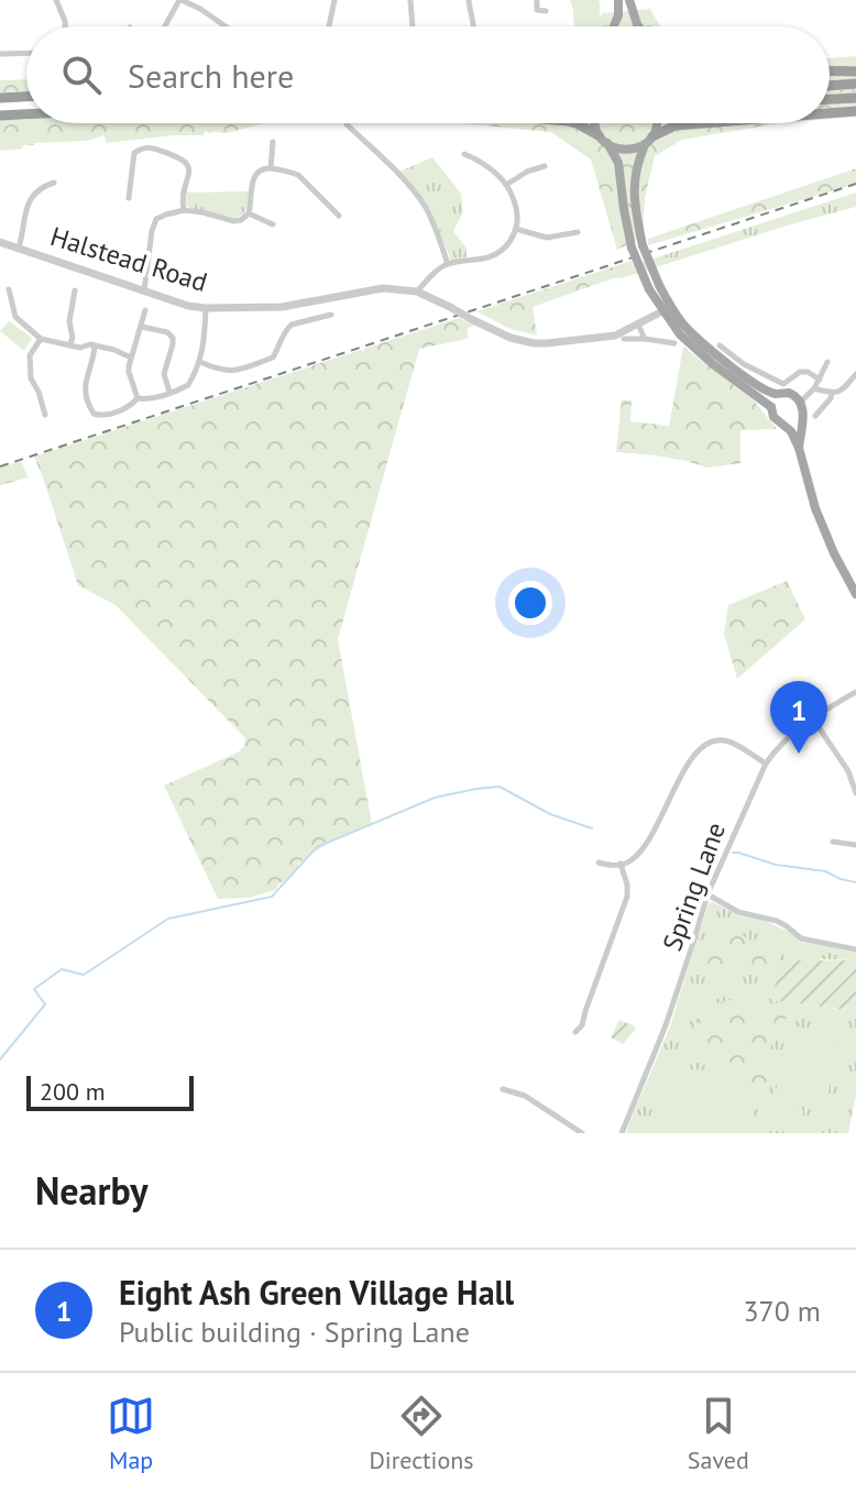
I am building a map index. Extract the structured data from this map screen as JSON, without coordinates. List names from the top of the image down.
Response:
{
  "streets": {
    "street": ["Halstead Road", "Spring Lane"]
  },
  "scale_bar": "200 m",
  "page": {
    "search": "Search here",
    "pins": "1",
    "scale": "200 m",
    "heading": "Nearby",
    "list": [
      {
        "mark": "1",
        "name": "Eight Ash Green Village Hall",
        "note": "Public building · Spring Lane",
        "value": "370 m"
      }
    ],
    "nav": ["Map", "Directions", "Saved"]
  }
}
